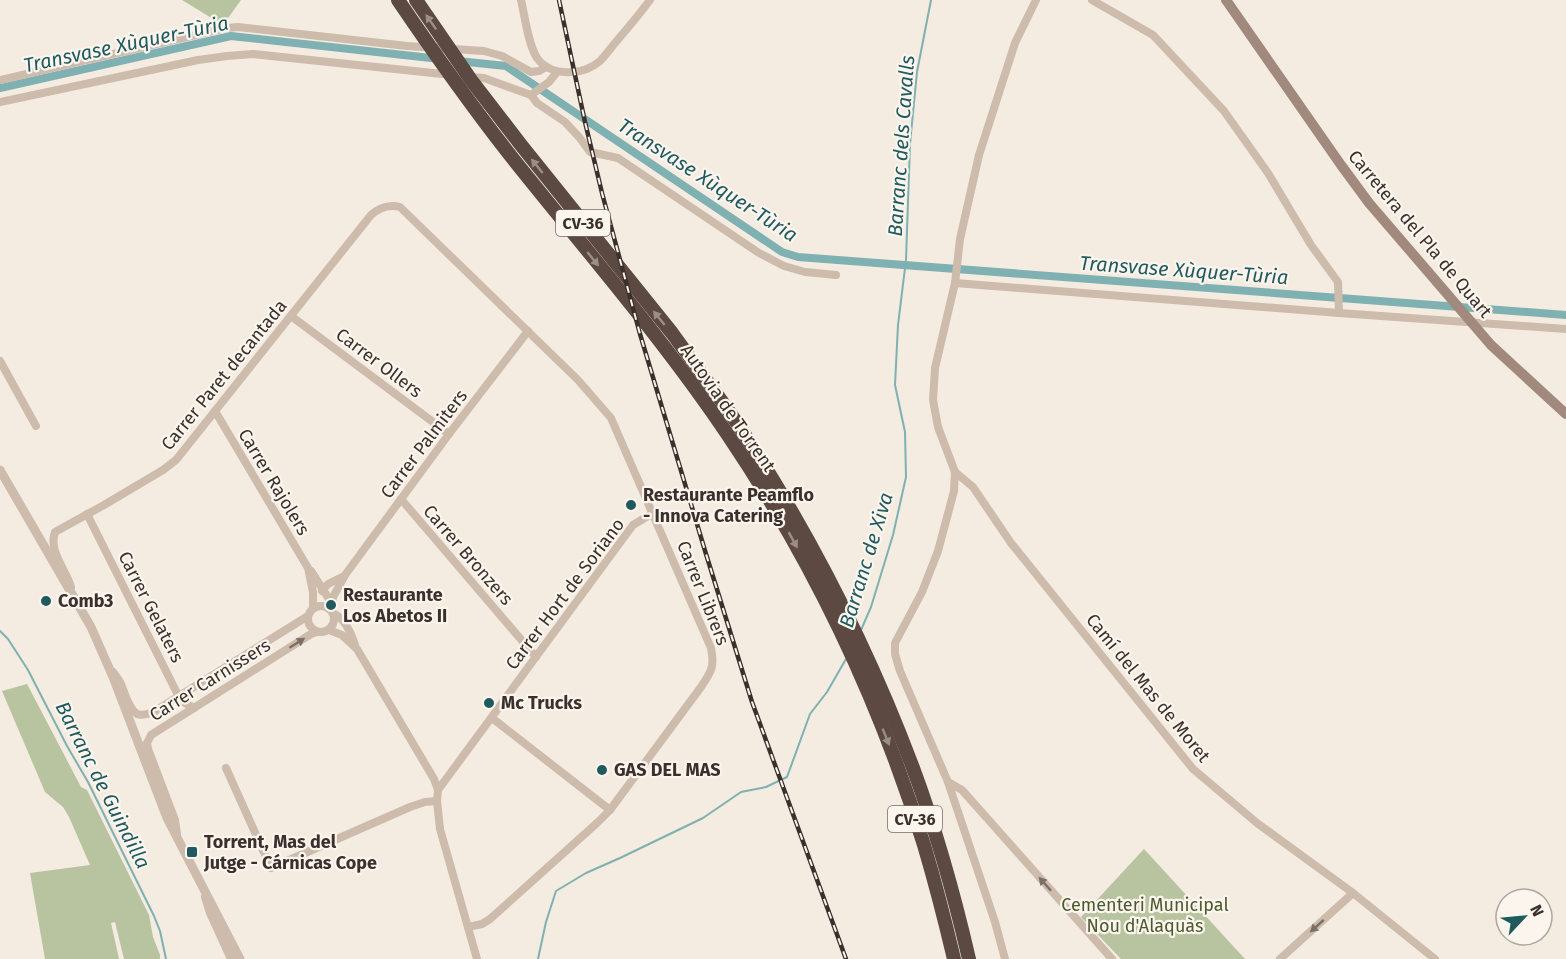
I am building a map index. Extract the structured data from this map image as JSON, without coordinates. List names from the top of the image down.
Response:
{
  "streets": {
    "highway": ["CV-36", "Autovia de Torrent"],
    "main road": ["Carretera del Pla de Quart"],
    "street": [
      "Carrer Ollers",
      "Carrer Paret decantada",
      "Carrer Palmiters",
      "Carrer Rajolers",
      "Carrer Bronzers",
      "Carrer Librers",
      "Carrer Hort de Soriano",
      "Carrer Gelaters",
      "Carrer Carnissers",
      "Camí del Mas de Moret"
    ]
  },
  "crossings": [
    ["Carrer Ollers", "Carrer Paret decantada"],
    ["Carrer Ollers", "Carrer Palmiters"],
    ["Carrer Paret decantada", "Carrer Rajolers"],
    ["Carrer Paret decantada", "Carrer Librers"],
    ["Carrer Paret decantada", "Carrer Gelaters"],
    ["Carrer Palmiters", "Carrer Rajolers"],
    ["Carrer Palmiters", "Carrer Bronzers"],
    ["Carrer Palmiters", "Carrer Librers"],
    ["Carrer Palmiters", "Carrer Carnissers"],
    ["Carrer Rajolers", "Carrer Hort de Soriano"],
    ["Carrer Rajolers", "Carrer Carnissers"],
    ["Carrer Bronzers", "Carrer Hort de Soriano"],
    ["Carrer Librers", "Carrer Hort de Soriano"],
    ["Carrer Gelaters", "Carrer Carnissers"]
  ],
  "water": [
    "Transvase Xùquer-Tùria",
    "Barranc dels Cavalls",
    "Barranc de Xiva",
    "Barranc de Guindilla"
  ],
  "parks": ["Cementeri Municipal Nou d'Alaquàs"],
  "places": {
    "other": [
      "Restaurante Peamflo - Innova Catering",
      "Comb3",
      "Restaurante Los Abetos II",
      "Mc Trucks",
      "GAS DEL MAS"
    ],
    "transit": ["Torrent, Mas del Jutge - Cárnicas Cope"]
  },
  "north": "top right"
}
